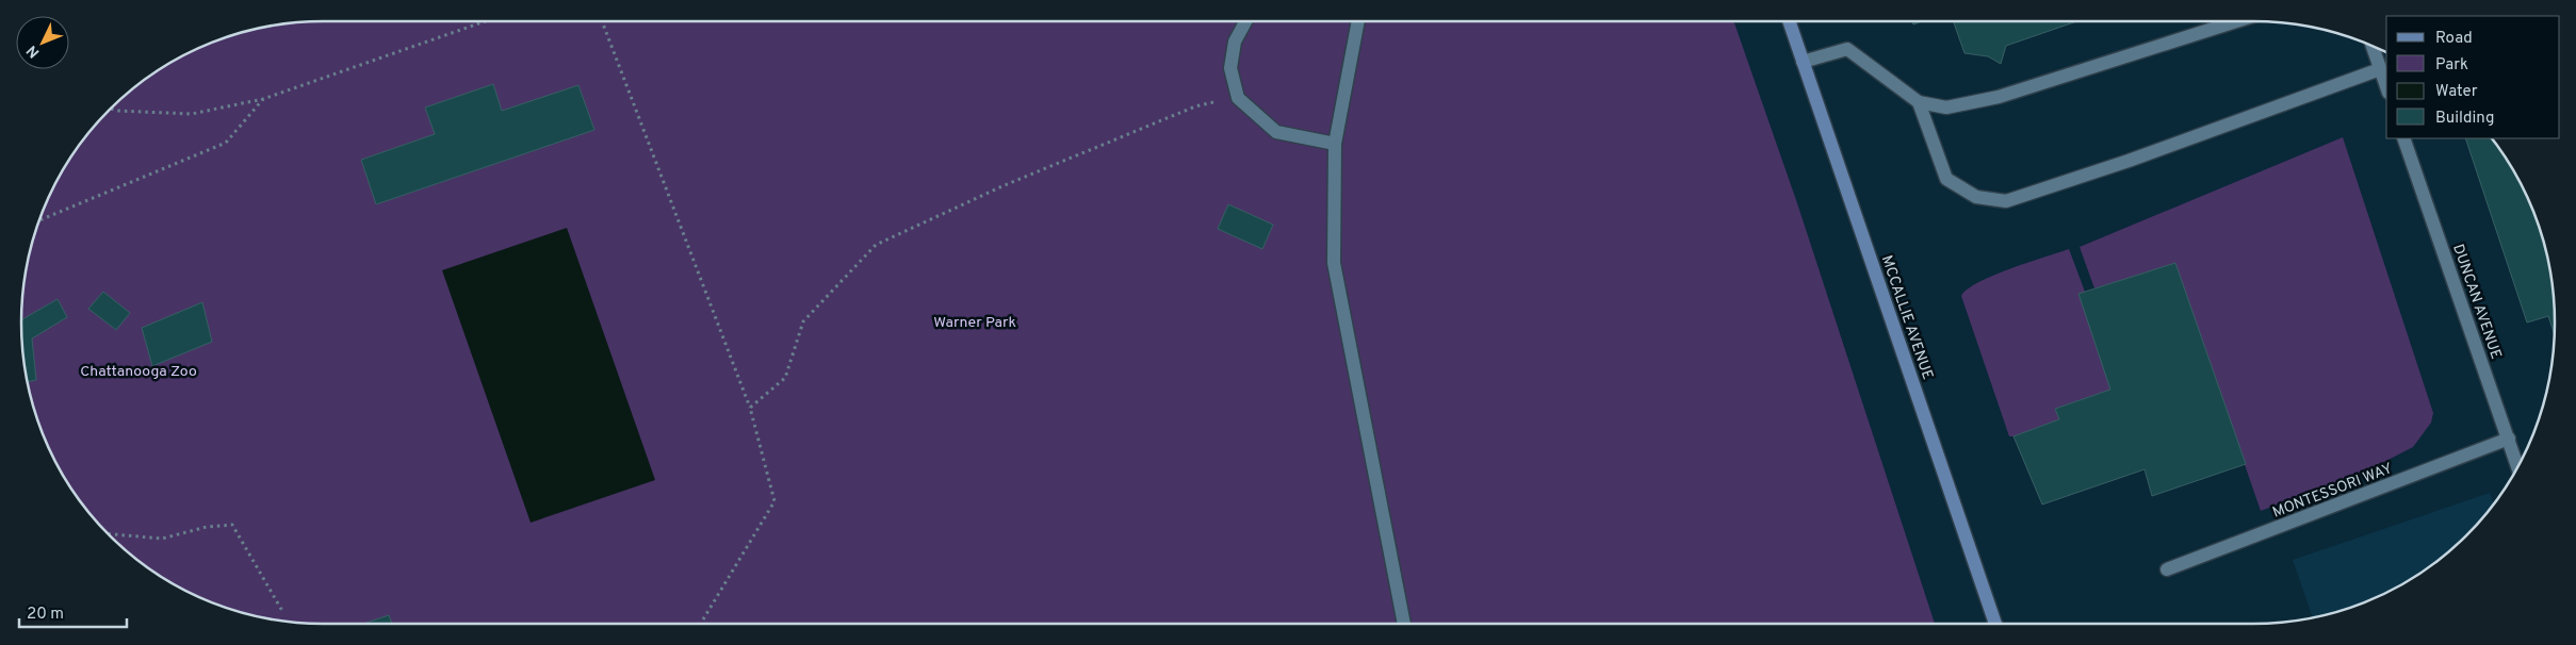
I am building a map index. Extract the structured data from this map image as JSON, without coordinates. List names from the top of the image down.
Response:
{
  "streets": {
    "main road": ["MCCALLIE AVENUE"],
    "street": ["DUNCAN AVENUE", "MONTESSORI WAY"]
  },
  "crossings": [
    ["DUNCAN AVENUE", "MONTESSORI WAY"]
  ],
  "parks": ["Warner Park", "Chattanooga Zoo"],
  "legend": [
    "Road",
    "Park",
    "Water",
    "Building"
  ],
  "scale_bar": "20 m",
  "north": "bottom left"
}
